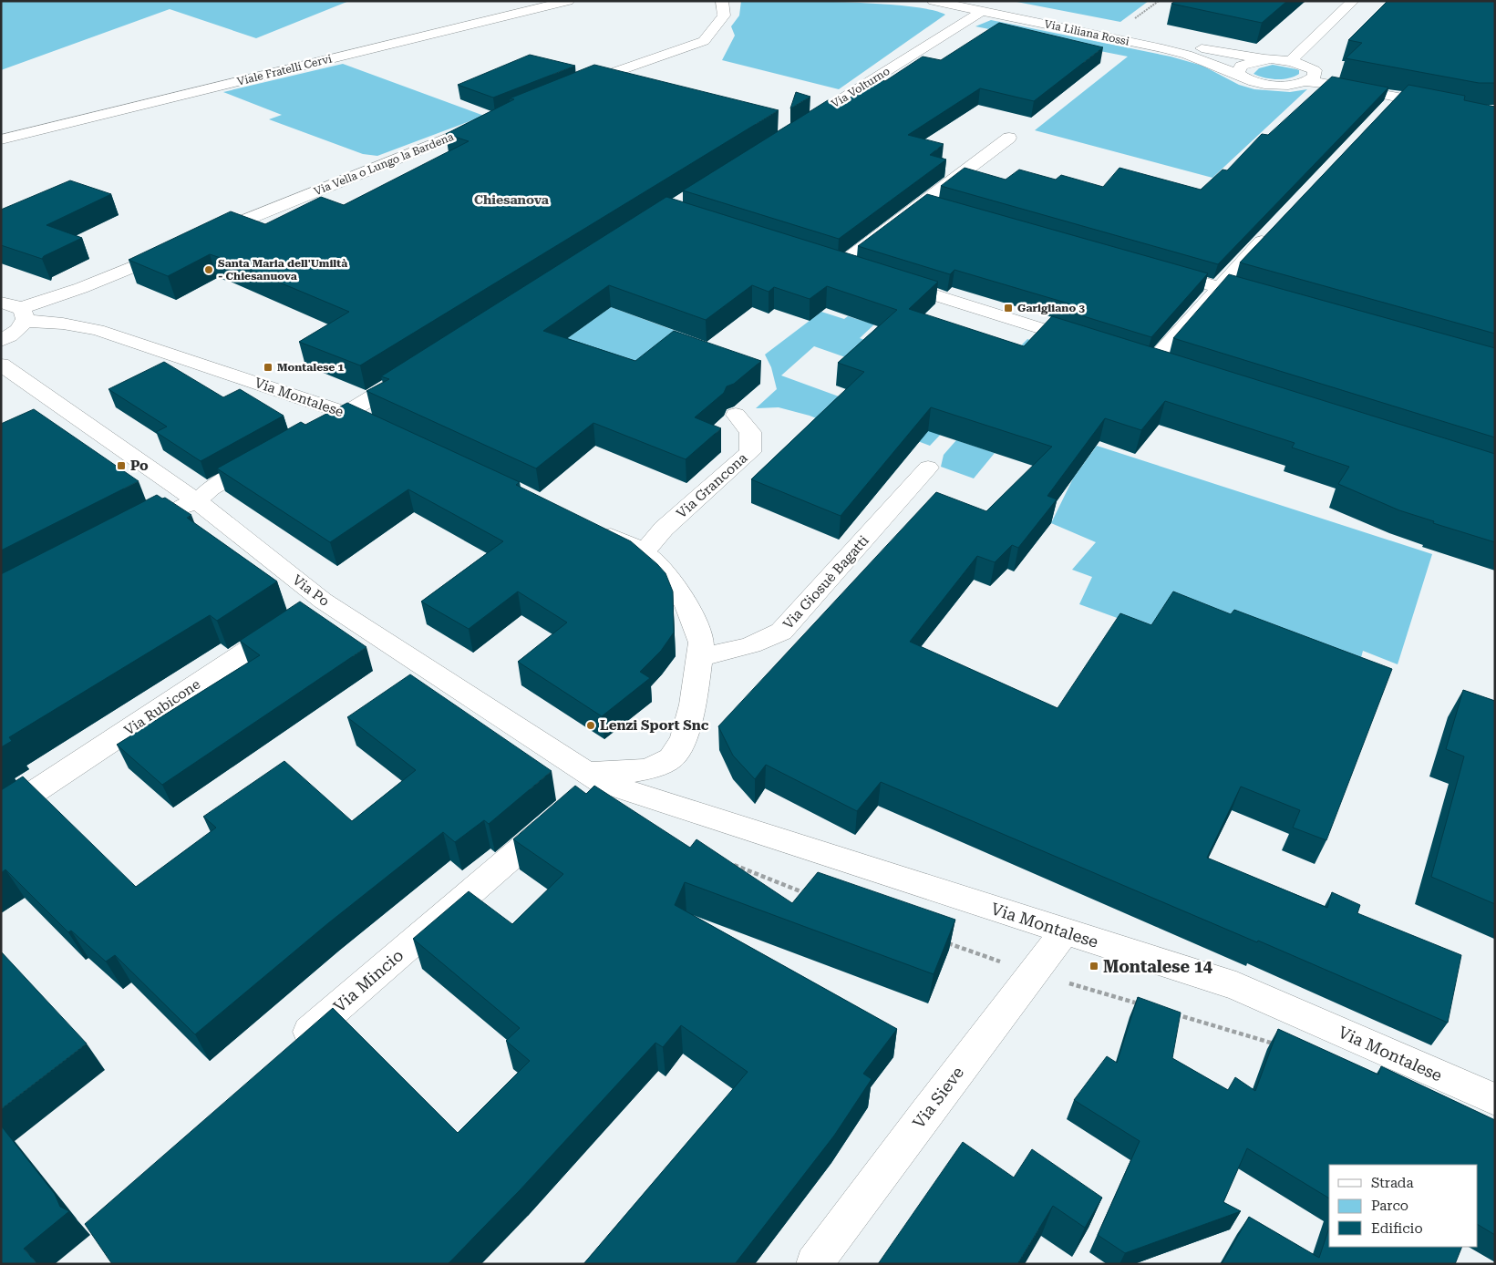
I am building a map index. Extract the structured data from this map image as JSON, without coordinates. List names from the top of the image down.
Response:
{
  "streets": {
    "street": [
      "Via Liliana Rossi",
      "Viale Fratelli Cervi",
      "Via Volturno",
      "Via Vella o Lungo la Bardena",
      "Via Montalese",
      "Via Grancona",
      "Via Giosuè Bagatti",
      "Via Po",
      "Via Rubicone",
      "Via Mincio",
      "Via Sieve"
    ]
  },
  "crossings": [
    ["Via Liliana Rossi", "Via Volturno"],
    ["Via Montalese", "Via Po"],
    ["Via Montalese", "Via Sieve"],
    ["Via Po", "Via Rubicone"],
    ["Via Po", "Via Mincio"]
  ],
  "districts": ["Chiesanova"],
  "places": {
    "other": ["Santa Maria dell'Umiltà - Chiesanuova", "Lenzi Sport Snc"],
    "transit": [
      "Garigliano 3",
      "Montalese 1",
      "Po",
      "Montalese 14"
    ]
  },
  "legend": ["Strada", "Parco", "Edificio"]
}
